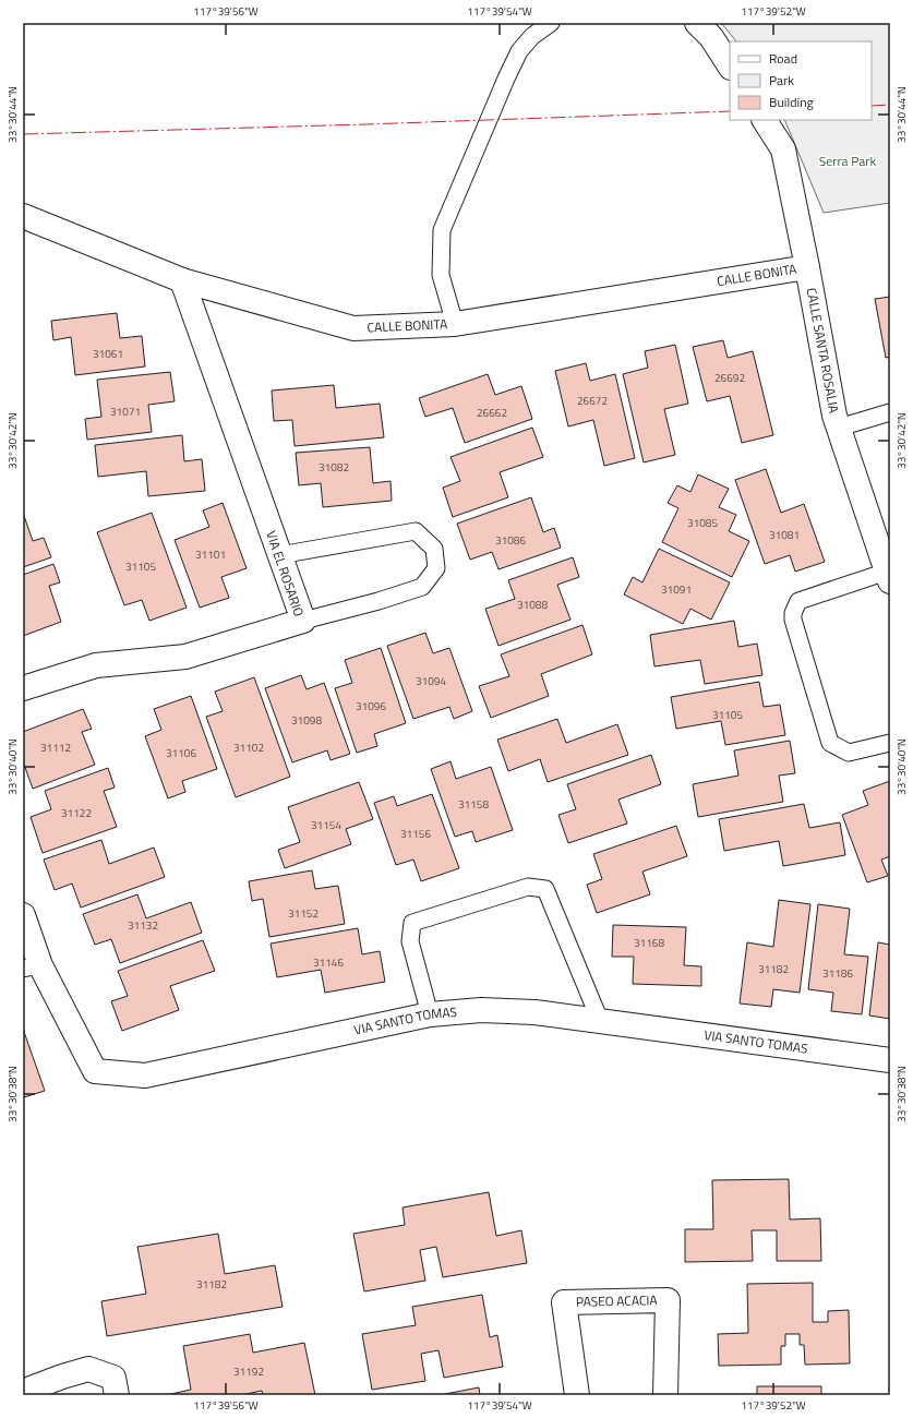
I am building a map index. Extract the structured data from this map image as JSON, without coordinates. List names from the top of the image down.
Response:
{
  "streets": {
    "street": [
      "CALLE BONITA",
      "CALLE SANTA ROSALIA",
      "VIA EL ROSARIO",
      "VIA SANTO TOMAS",
      "PASEO ACACIA"
    ]
  },
  "crossings": [
    ["CALLE BONITA", "CALLE SANTA ROSALIA"],
    ["CALLE BONITA", "VIA EL ROSARIO"]
  ],
  "parks": ["Serra Park"],
  "house_numbers": [
    "31061",
    "26692",
    "26672",
    "31071",
    "26662",
    "31082",
    "31085",
    "31081",
    "31086",
    "31101",
    "31105",
    "31091",
    "31088",
    "31094",
    "31096",
    "31105",
    "31098",
    "31112",
    "31102",
    "31106",
    "31158",
    "31122",
    "31154",
    "31156",
    "31152",
    "31132",
    "31168",
    "31146",
    "31182",
    "31186",
    "31182",
    "31192"
  ],
  "legend": ["Road", "Park", "Building"],
  "coordinates": [
    "117°39'56\"W",
    "117°39'54\"W",
    "117°39'52\"W",
    "33°30'44\"N",
    "33°30'42\"N",
    "33°30'40\"N",
    "33°30'38\"N"
  ]
}
